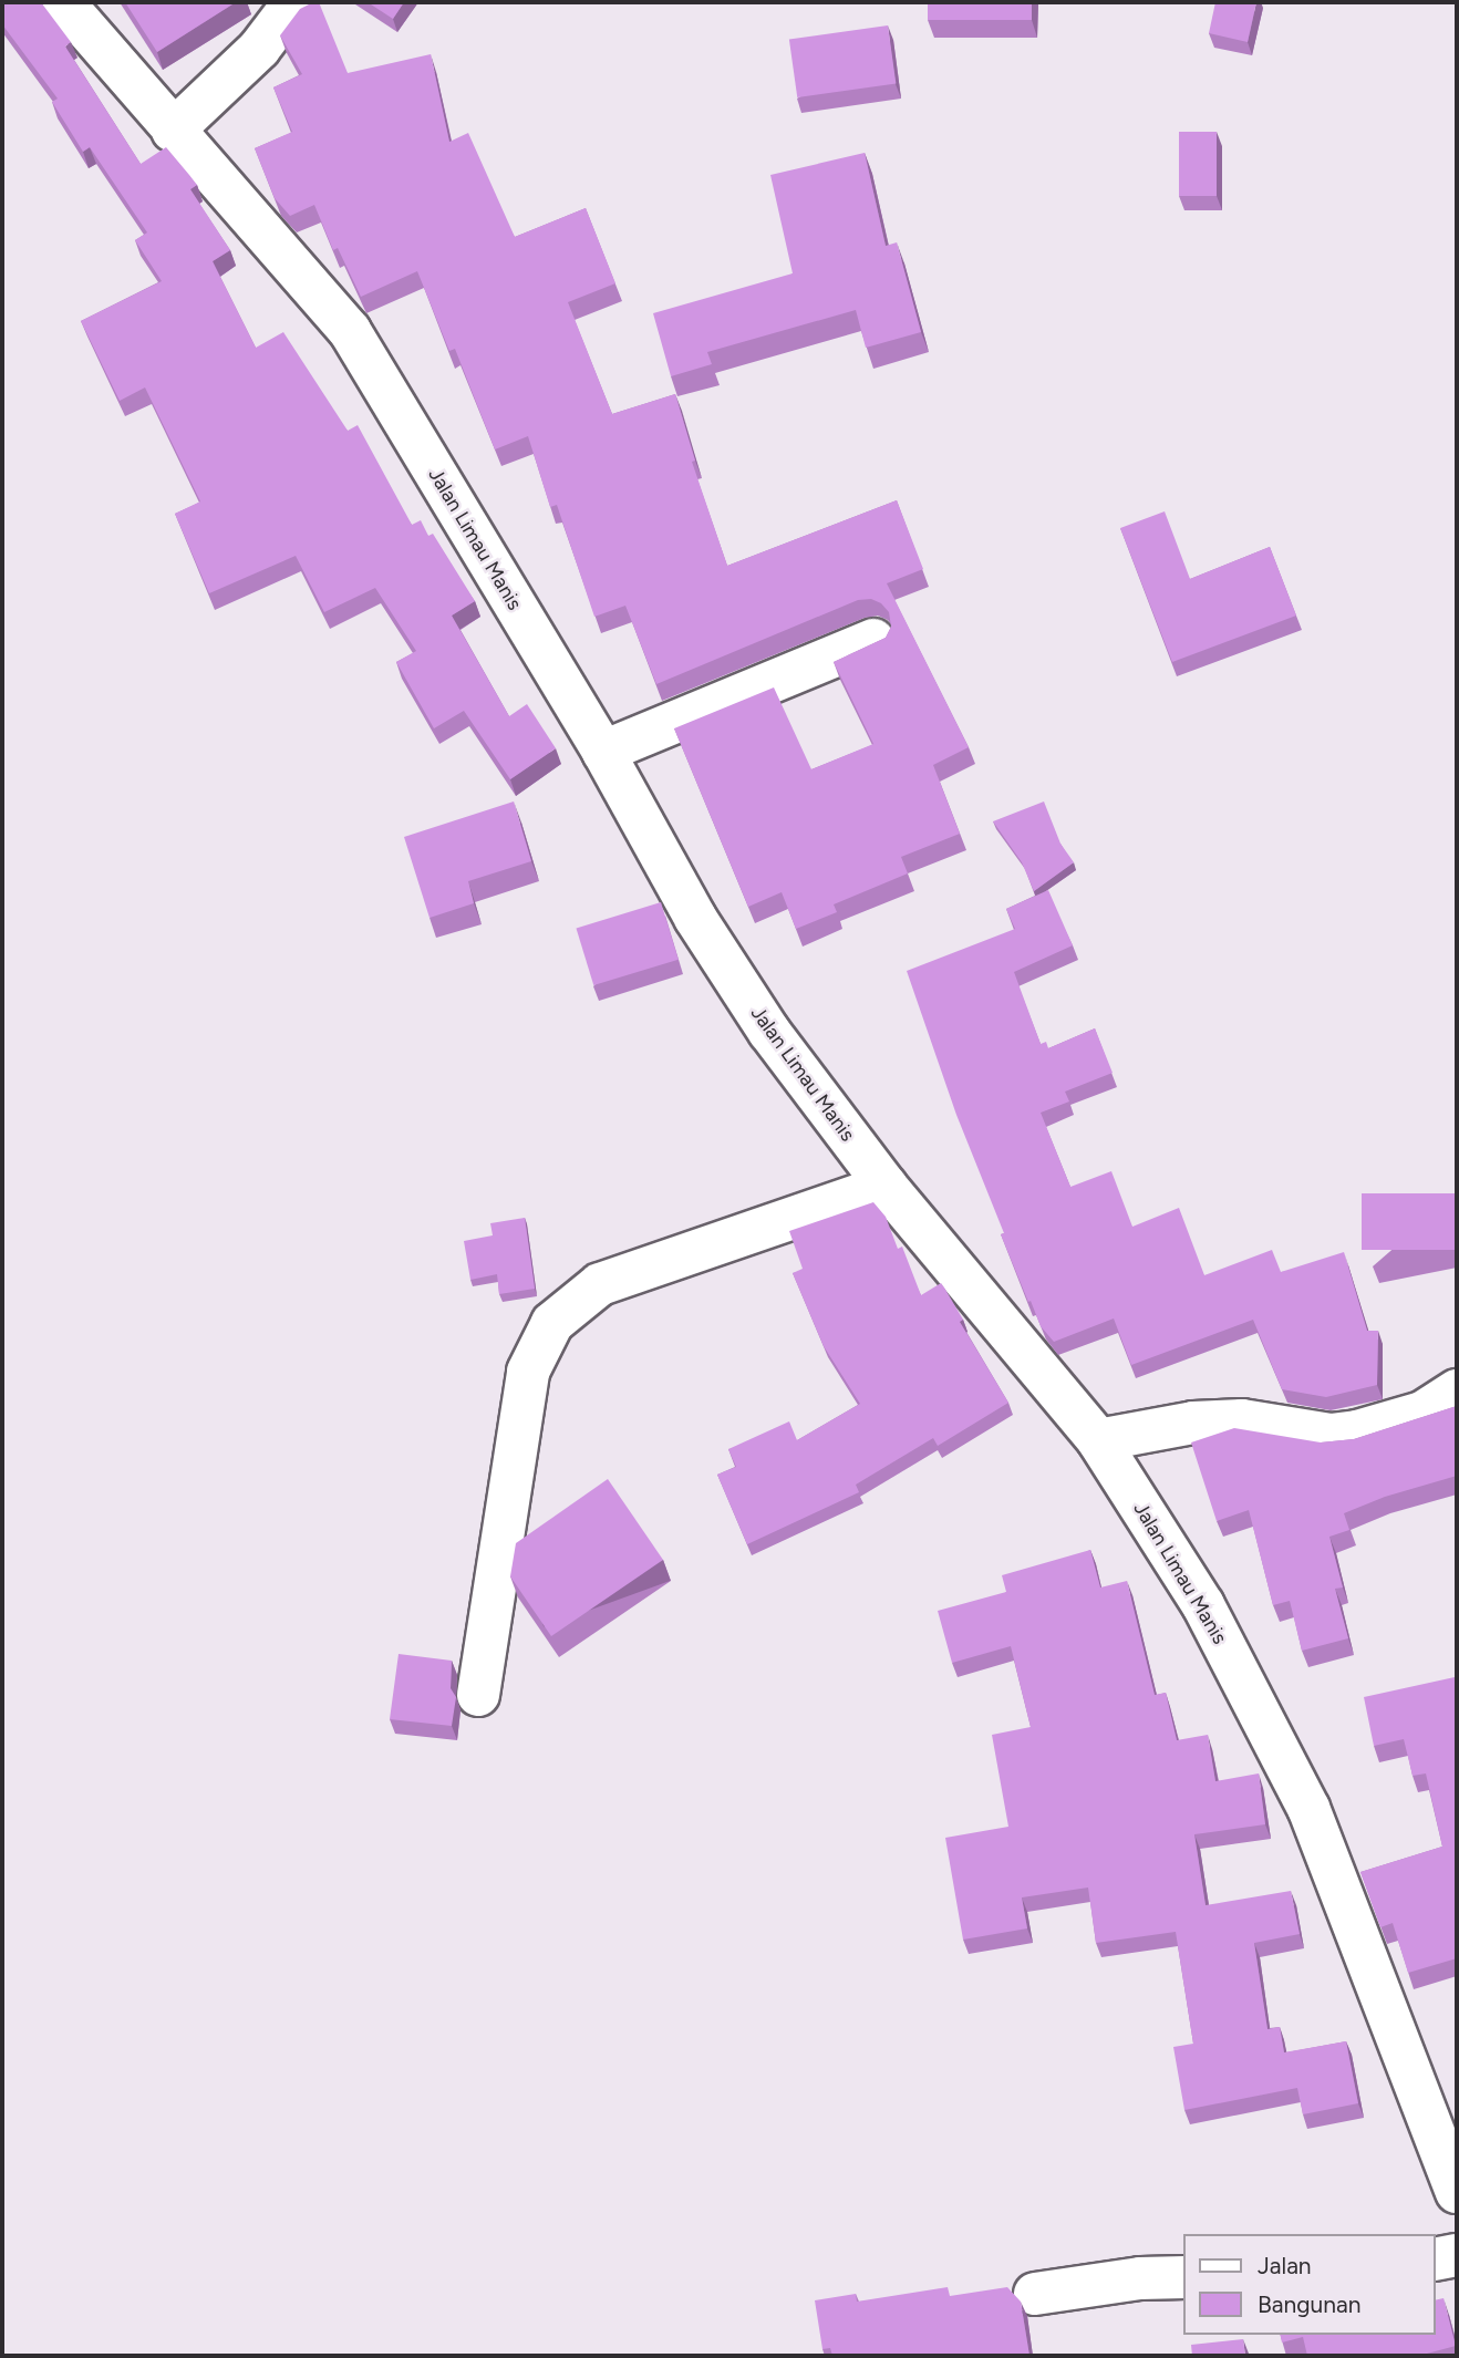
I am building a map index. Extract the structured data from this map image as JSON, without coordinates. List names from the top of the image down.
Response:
{
  "streets": {
    "street": ["Jalan Limau Manis"]
  },
  "legend": ["Jalan", "Bangunan"]
}
